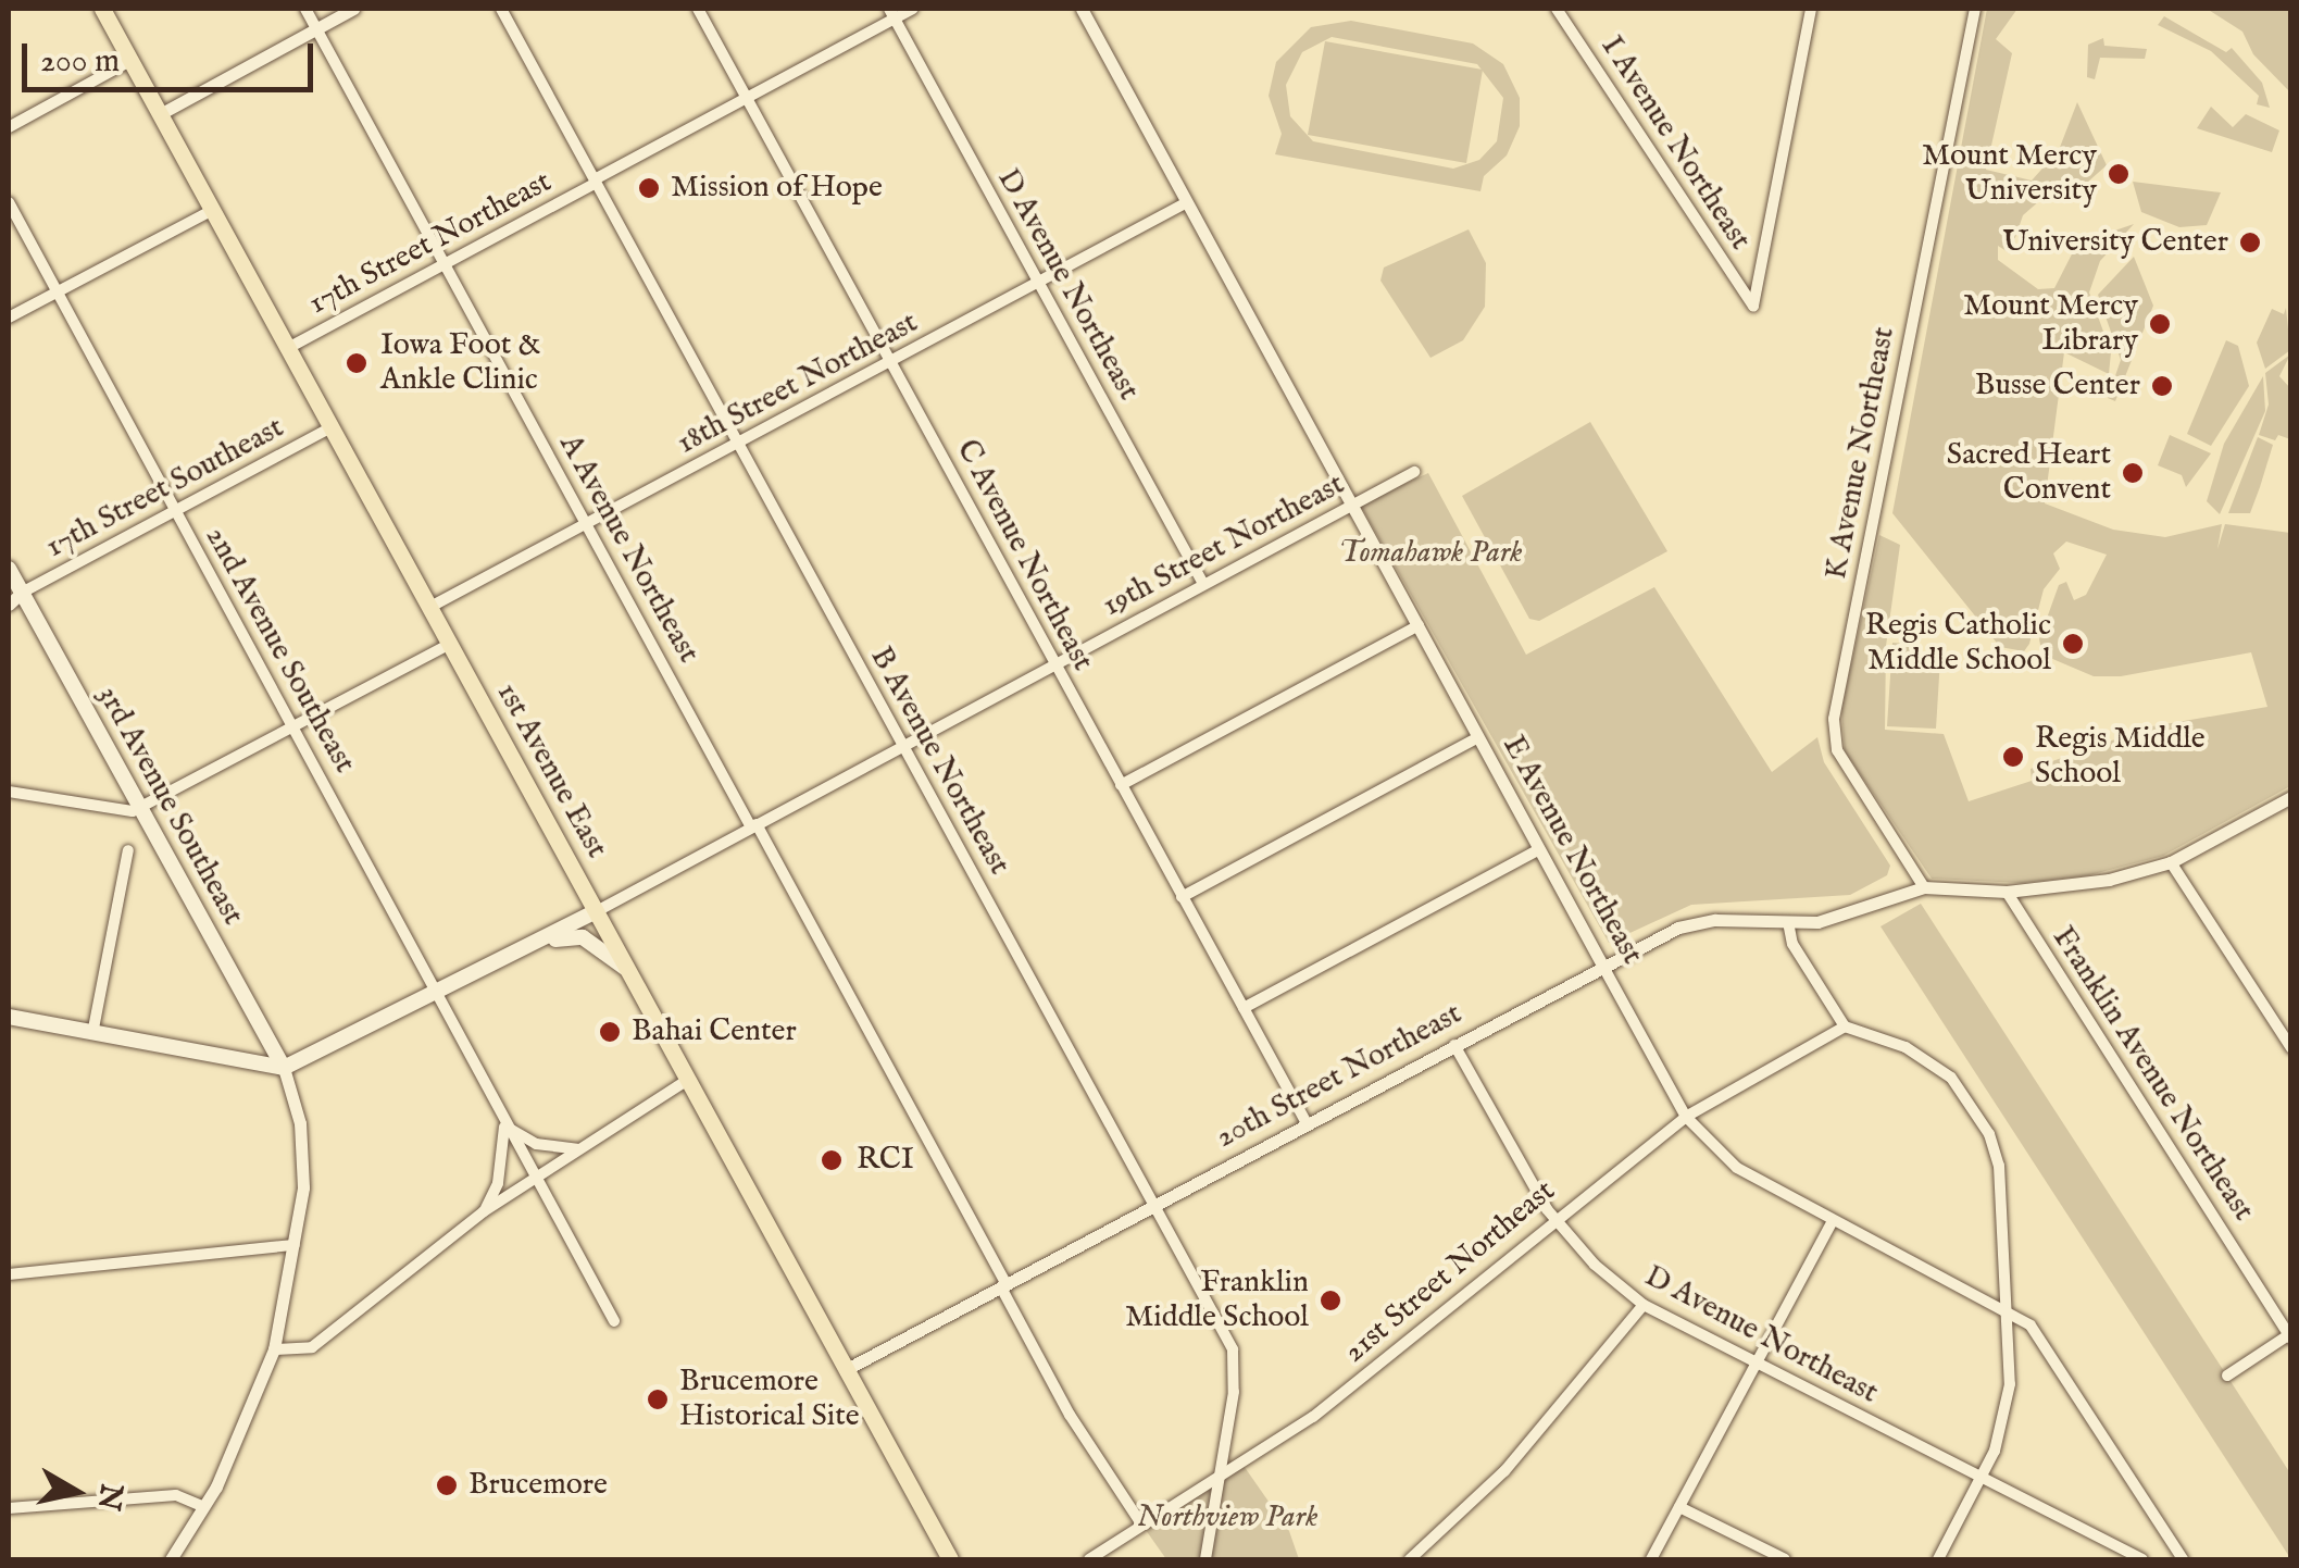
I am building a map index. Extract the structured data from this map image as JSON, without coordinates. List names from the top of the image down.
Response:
{
  "streets": {
    "main road": ["1st Avenue East", "3rd Avenue Southeast"],
    "street": [
      "I Avenue Northeast",
      "17th Street Northeast",
      "D Avenue Northeast",
      "18th Street Northeast",
      "K Avenue Northeast",
      "17th Street Southeast",
      "19th Street Northeast",
      "A Avenue Northeast",
      "C Avenue Northeast",
      "2nd Avenue Southeast",
      "B Avenue Northeast",
      "E Avenue Northeast",
      "Franklin Avenue Northeast",
      "20th Street Northeast",
      "21st Street Northeast"
    ]
  },
  "crossings": [
    ["17th Street Northeast", "D Avenue Northeast"],
    ["17th Street Northeast", "A Avenue Northeast"],
    ["17th Street Northeast", "C Avenue Northeast"],
    ["17th Street Northeast", "B Avenue Northeast"],
    ["17th Street Northeast", "1st Avenue East"],
    ["D Avenue Northeast", "18th Street Northeast"],
    ["D Avenue Northeast", "19th Street Northeast"],
    ["D Avenue Northeast", "20th Street Northeast"],
    ["D Avenue Northeast", "21st Street Northeast"],
    ["18th Street Northeast", "A Avenue Northeast"],
    ["18th Street Northeast", "C Avenue Northeast"],
    ["18th Street Northeast", "B Avenue Northeast"],
    ["18th Street Northeast", "1st Avenue East"],
    ["18th Street Northeast", "E Avenue Northeast"],
    ["K Avenue Northeast", "20th Street Northeast"],
    ["17th Street Southeast", "2nd Avenue Southeast"],
    ["17th Street Southeast", "1st Avenue East"],
    ["17th Street Southeast", "3rd Avenue Southeast"],
    ["19th Street Northeast", "A Avenue Northeast"],
    ["19th Street Northeast", "C Avenue Northeast"],
    ["19th Street Northeast", "B Avenue Northeast"],
    ["19th Street Northeast", "1st Avenue East"],
    ["19th Street Northeast", "E Avenue Northeast"],
    ["A Avenue Northeast", "20th Street Northeast"],
    ["A Avenue Northeast", "21st Street Northeast"],
    ["C Avenue Northeast", "20th Street Northeast"],
    ["2nd Avenue Southeast", "1st Avenue East"],
    ["B Avenue Northeast", "20th Street Northeast"],
    ["B Avenue Northeast", "21st Street Northeast"],
    ["1st Avenue East", "20th Street Northeast"],
    ["E Avenue Northeast", "20th Street Northeast"],
    ["E Avenue Northeast", "21st Street Northeast"]
  ],
  "parks": ["Tomahawk Park", "Northview Park"],
  "places": [
    "Mount Mercy University",
    "Mission of Hope",
    "University Center",
    "Mount Mercy Library",
    "Iowa Foot & Ankle Clinic",
    "Busse Center",
    "Sacred Heart Convent",
    "Regis Catholic Middle School",
    "Regis Middle School",
    "Bahai Center",
    "RCI",
    "Franklin Middle School",
    "Brucemore Historical Site",
    "Brucemore"
  ],
  "scale_bar": "200 m",
  "north": "right"
}
